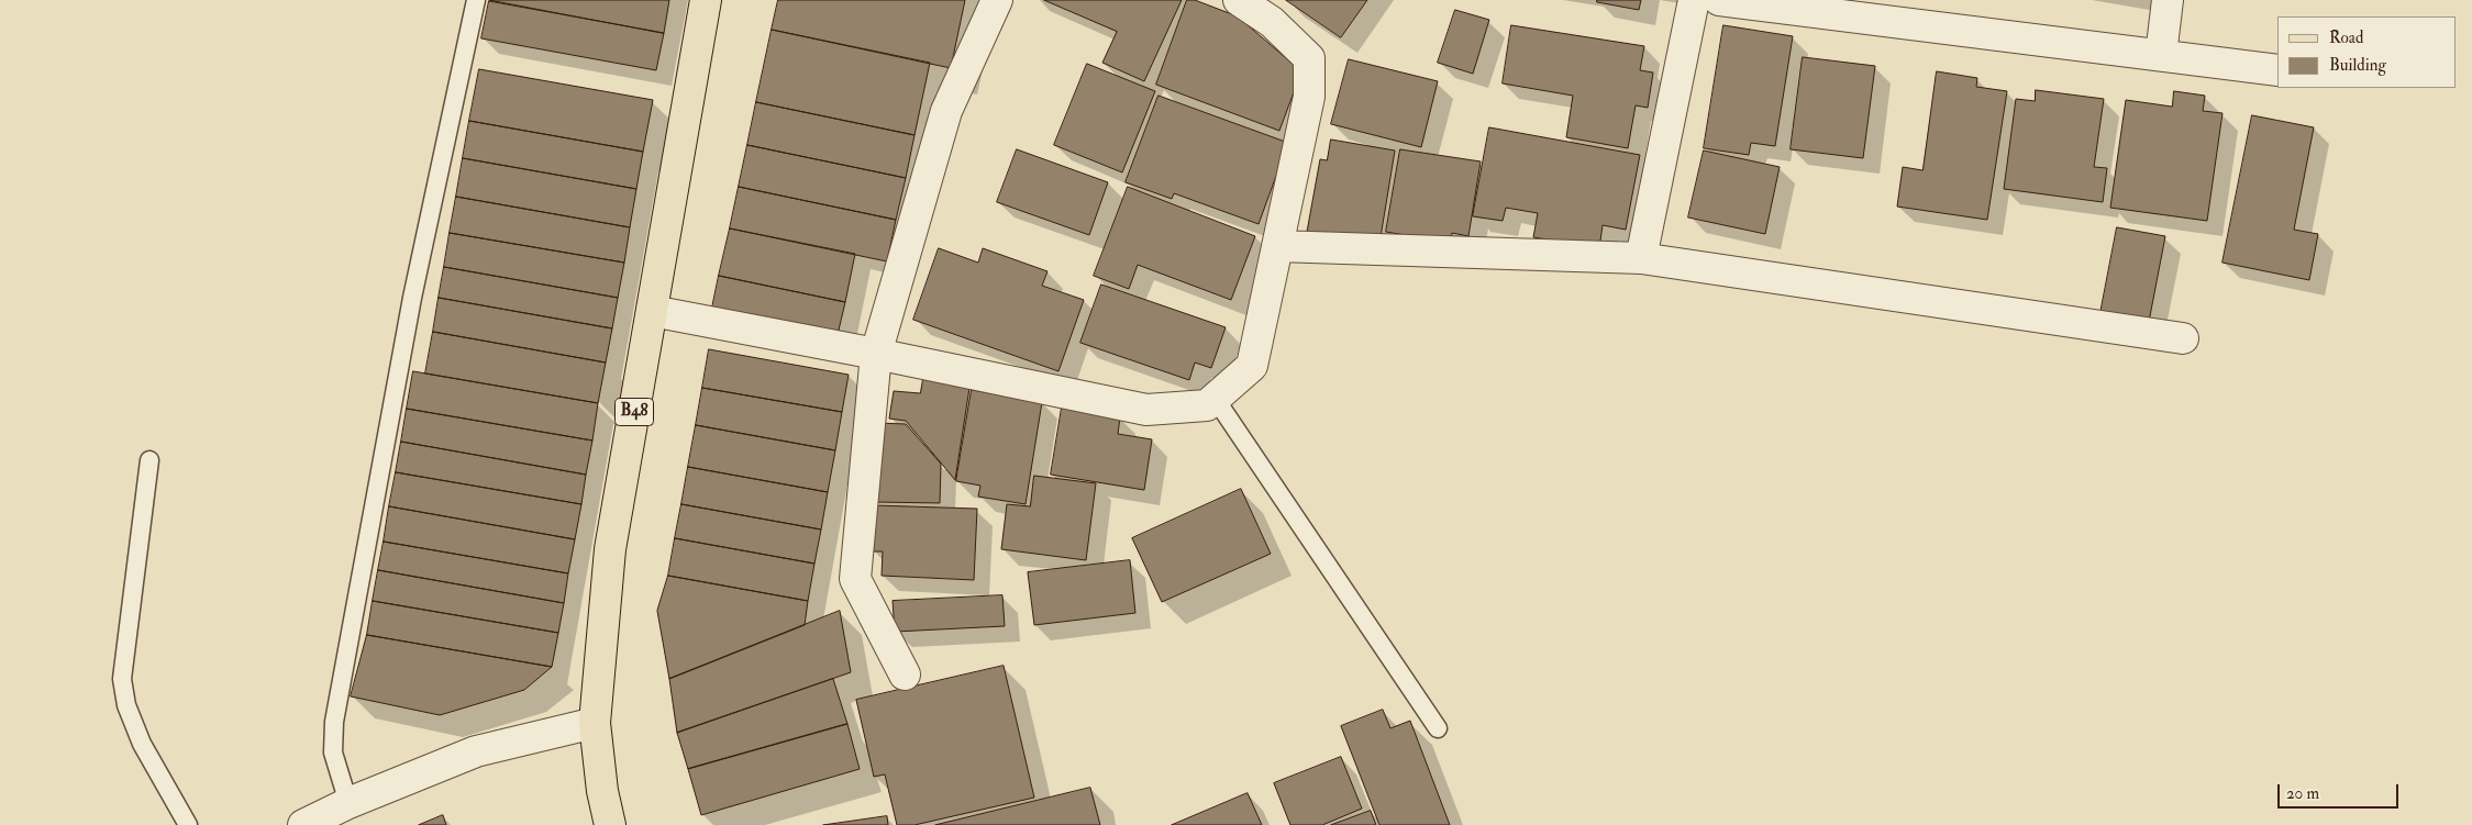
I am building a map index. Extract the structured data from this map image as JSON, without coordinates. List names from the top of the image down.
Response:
{
  "streets": {
    "main road": ["B48"]
  },
  "legend": ["Road", "Building"],
  "scale_bar": "20 m"
}
